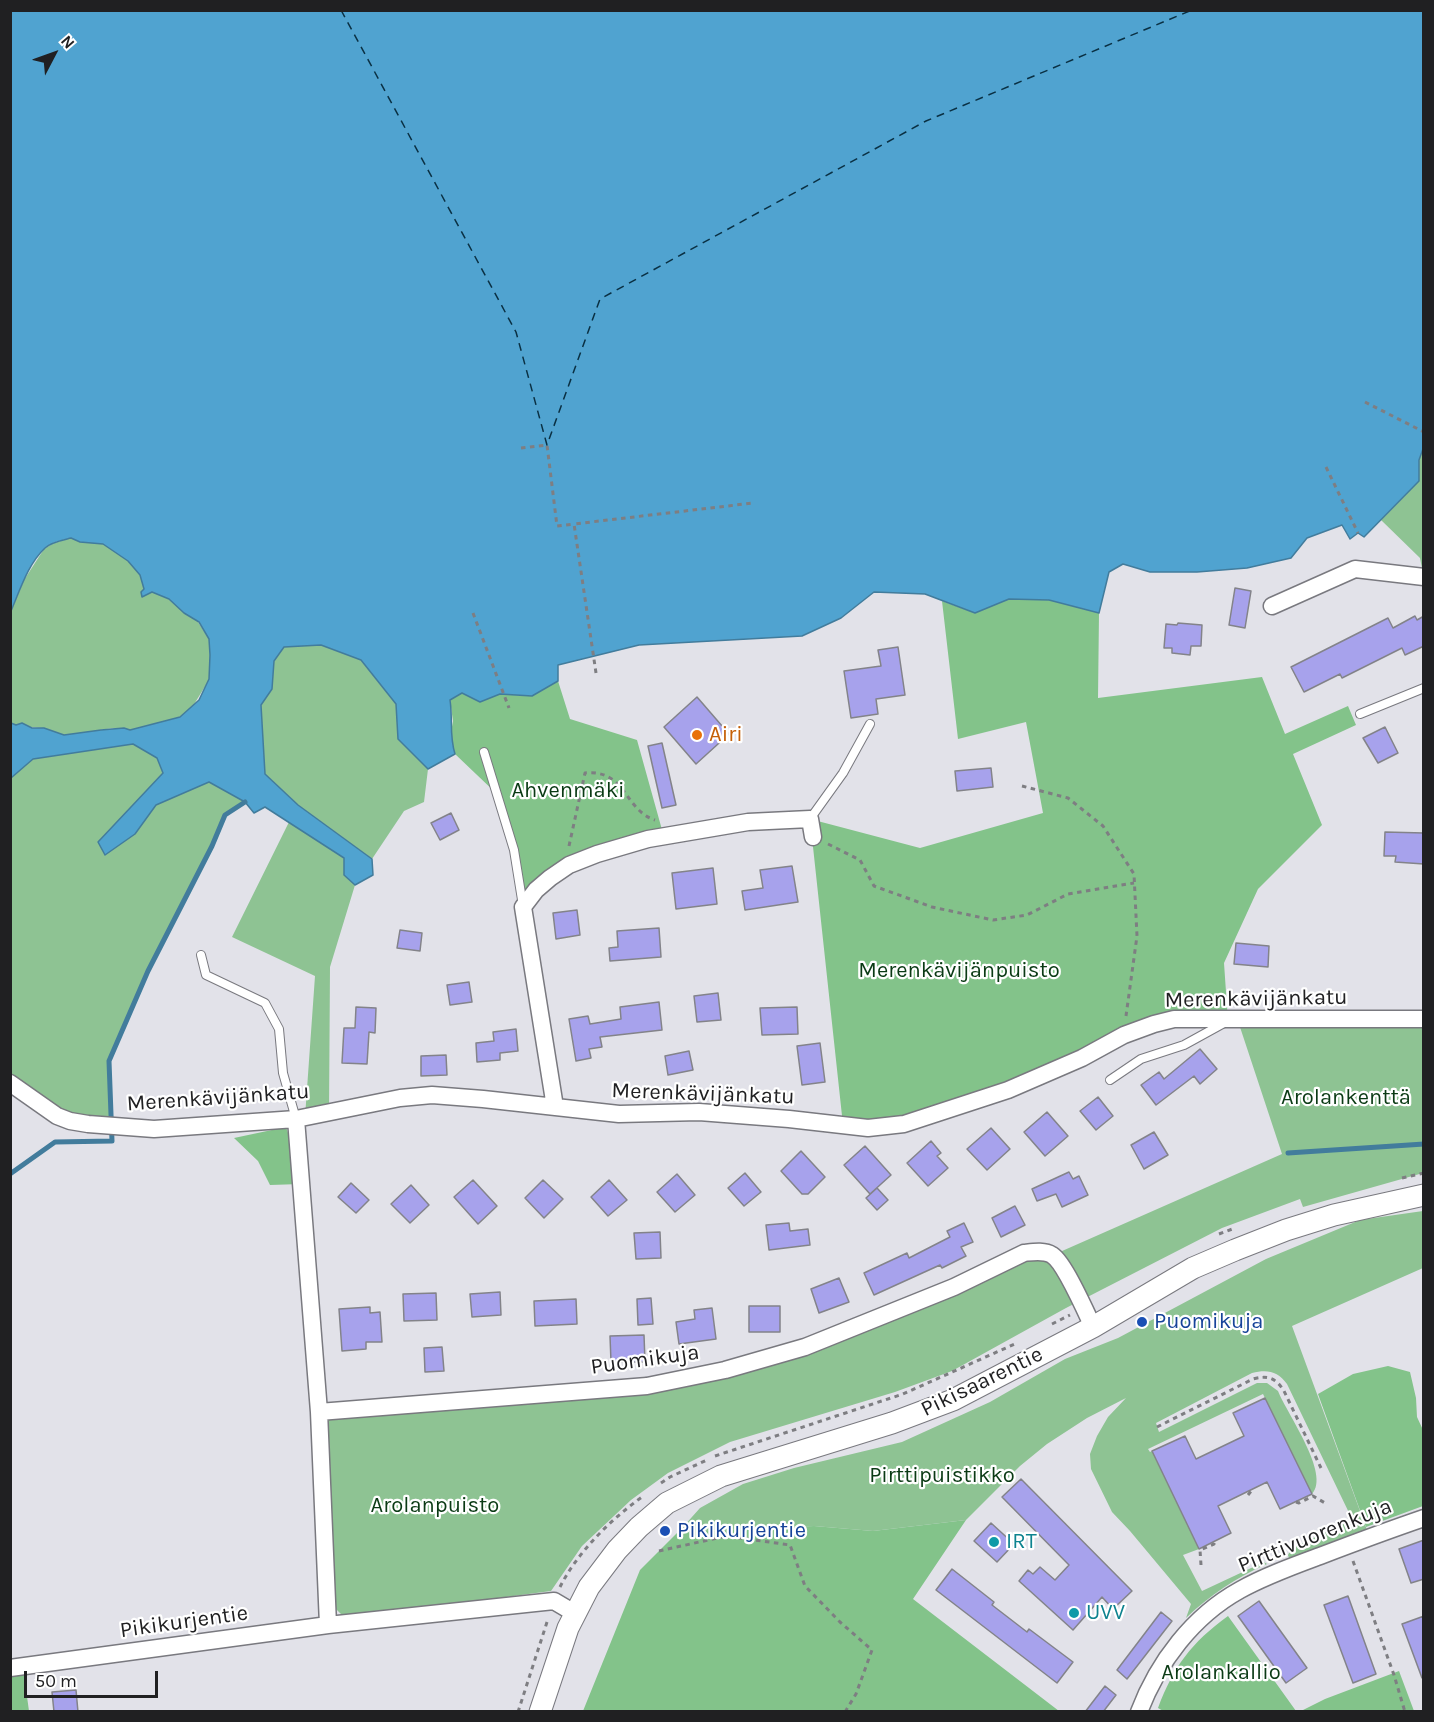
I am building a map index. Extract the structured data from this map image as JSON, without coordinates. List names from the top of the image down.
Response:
{
  "streets": {
    "street": [
      "Merenkävijänkatu",
      "Puomikuja",
      "Pikisaarentie",
      "Pirttivuorenkuja",
      "Pikikurjentie"
    ]
  },
  "crossings": [
    ["Puomikuja", "Pikisaarentie"],
    ["Pikisaarentie", "Pikikurjentie"]
  ],
  "parks": [
    "Ahvenmäki",
    "Merenkävijänpuisto",
    "Arolankenttä",
    "Pirttipuistikko",
    "Arolanpuisto",
    "Arolankallio"
  ],
  "places": [
    "Airi",
    "Puomikuja",
    "Pikikurjentie",
    "IRT",
    "UVV"
  ],
  "scale_bar": "50 m",
  "north": "top right"
}
